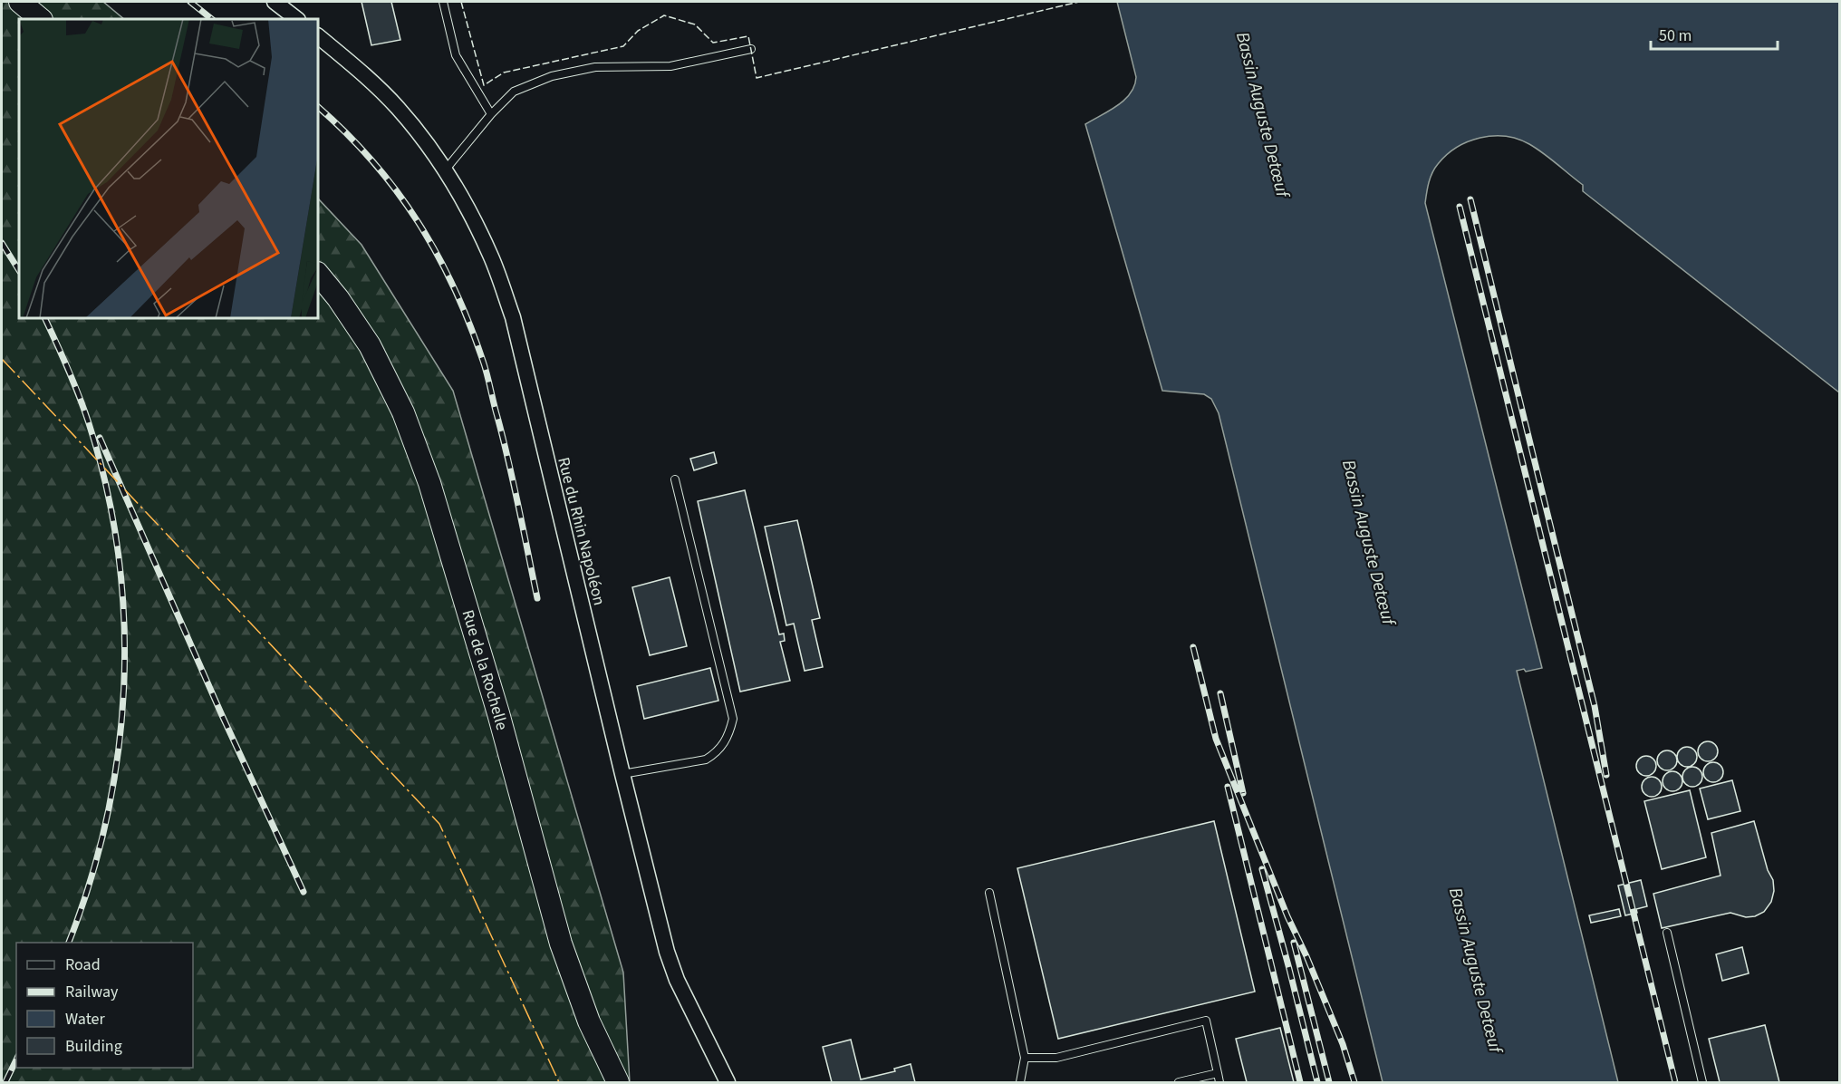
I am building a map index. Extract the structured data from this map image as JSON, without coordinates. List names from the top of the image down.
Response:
{
  "streets": {
    "main road": ["Rue de la Rochelle"],
    "street": ["Rue du Rhin Napoléon"]
  },
  "water": ["Bassin Auguste Detœuf"],
  "legend": [
    "Road",
    "Railway",
    "Water",
    "Building"
  ],
  "scale_bar": "50 m"
}
